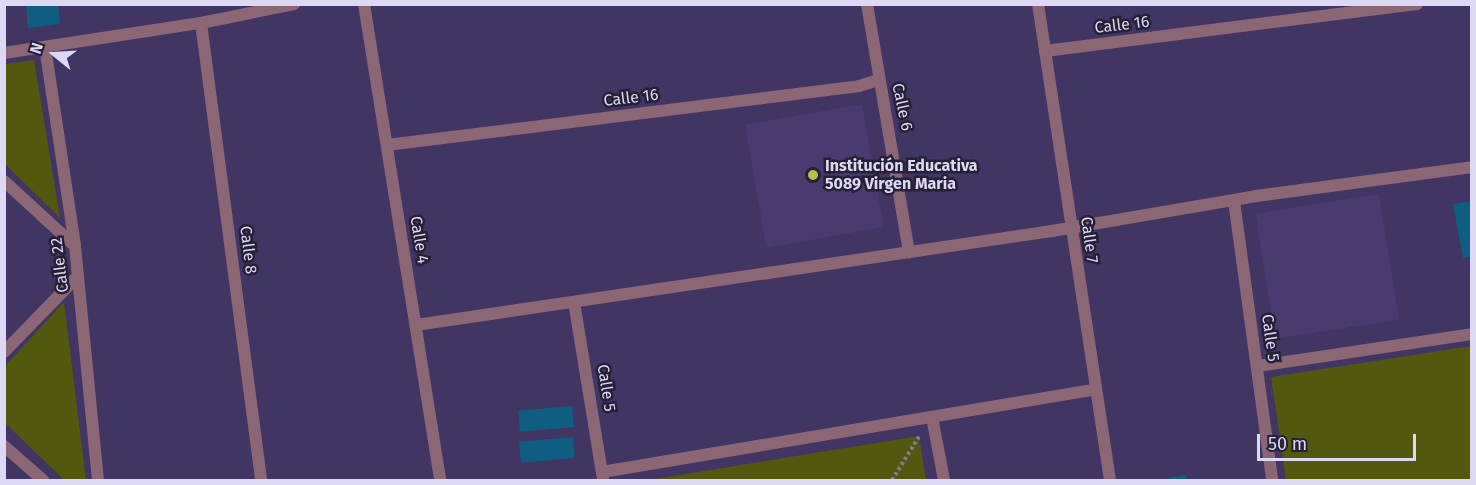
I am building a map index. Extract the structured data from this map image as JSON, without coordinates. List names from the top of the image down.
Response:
{
  "streets": {
    "street": [
      "Calle 16",
      "Calle 6",
      "Calle 4",
      "Calle 7",
      "Calle 8",
      "Calle 22",
      "Calle 5"
    ]
  },
  "crossings": [
    ["Calle 16", "Calle 6"],
    ["Calle 16", "Calle 4"],
    ["Calle 16", "Calle 7"]
  ],
  "places": ["Institución Educativa 5089 Virgen Maria"],
  "scale_bar": "50 m",
  "north": "left"
}
